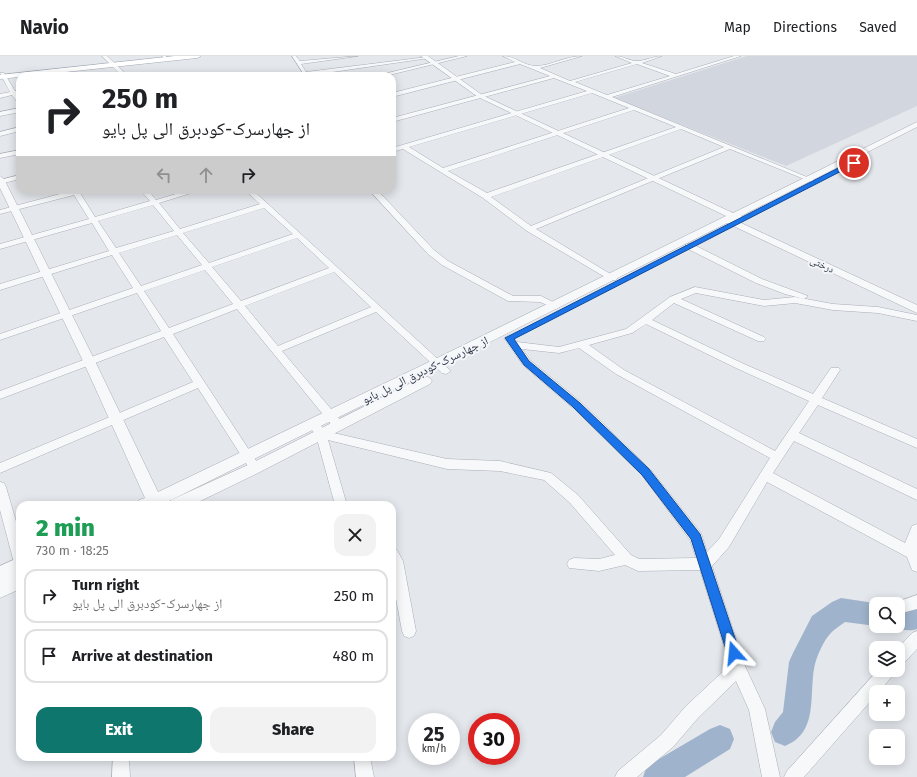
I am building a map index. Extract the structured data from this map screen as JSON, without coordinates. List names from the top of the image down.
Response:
{
  "streets": {
    "street": ["درختی", "از جهارسرک-کودبرق الی پل بایو"]
  },
  "crossings": [
    ["درختی", "از جهارسرک-کودبرق الی پل بایو"]
  ],
  "page": {
    "header": "Navio",
    "nav": ["Map", "Directions", "Saved"],
    "turn": ["250 m", "از جهارسرک-کودبرق الی پل بایو"],
    "heading": ["2 min", "730 m · 18:25"],
    "list": [
      {
        "name": "Turn right",
        "note": "از جهارسرک-کودبرق الی پل بایو",
        "value": "250 m"
      },
      {
        "name": "Arrive at destination",
        "value": "480 m"
      }
    ],
    "map_buttons": ["+", "−"],
    "buttons": ["Exit", "Share"],
    "speed": "25 km/h",
    "limit": "30"
  }
}
